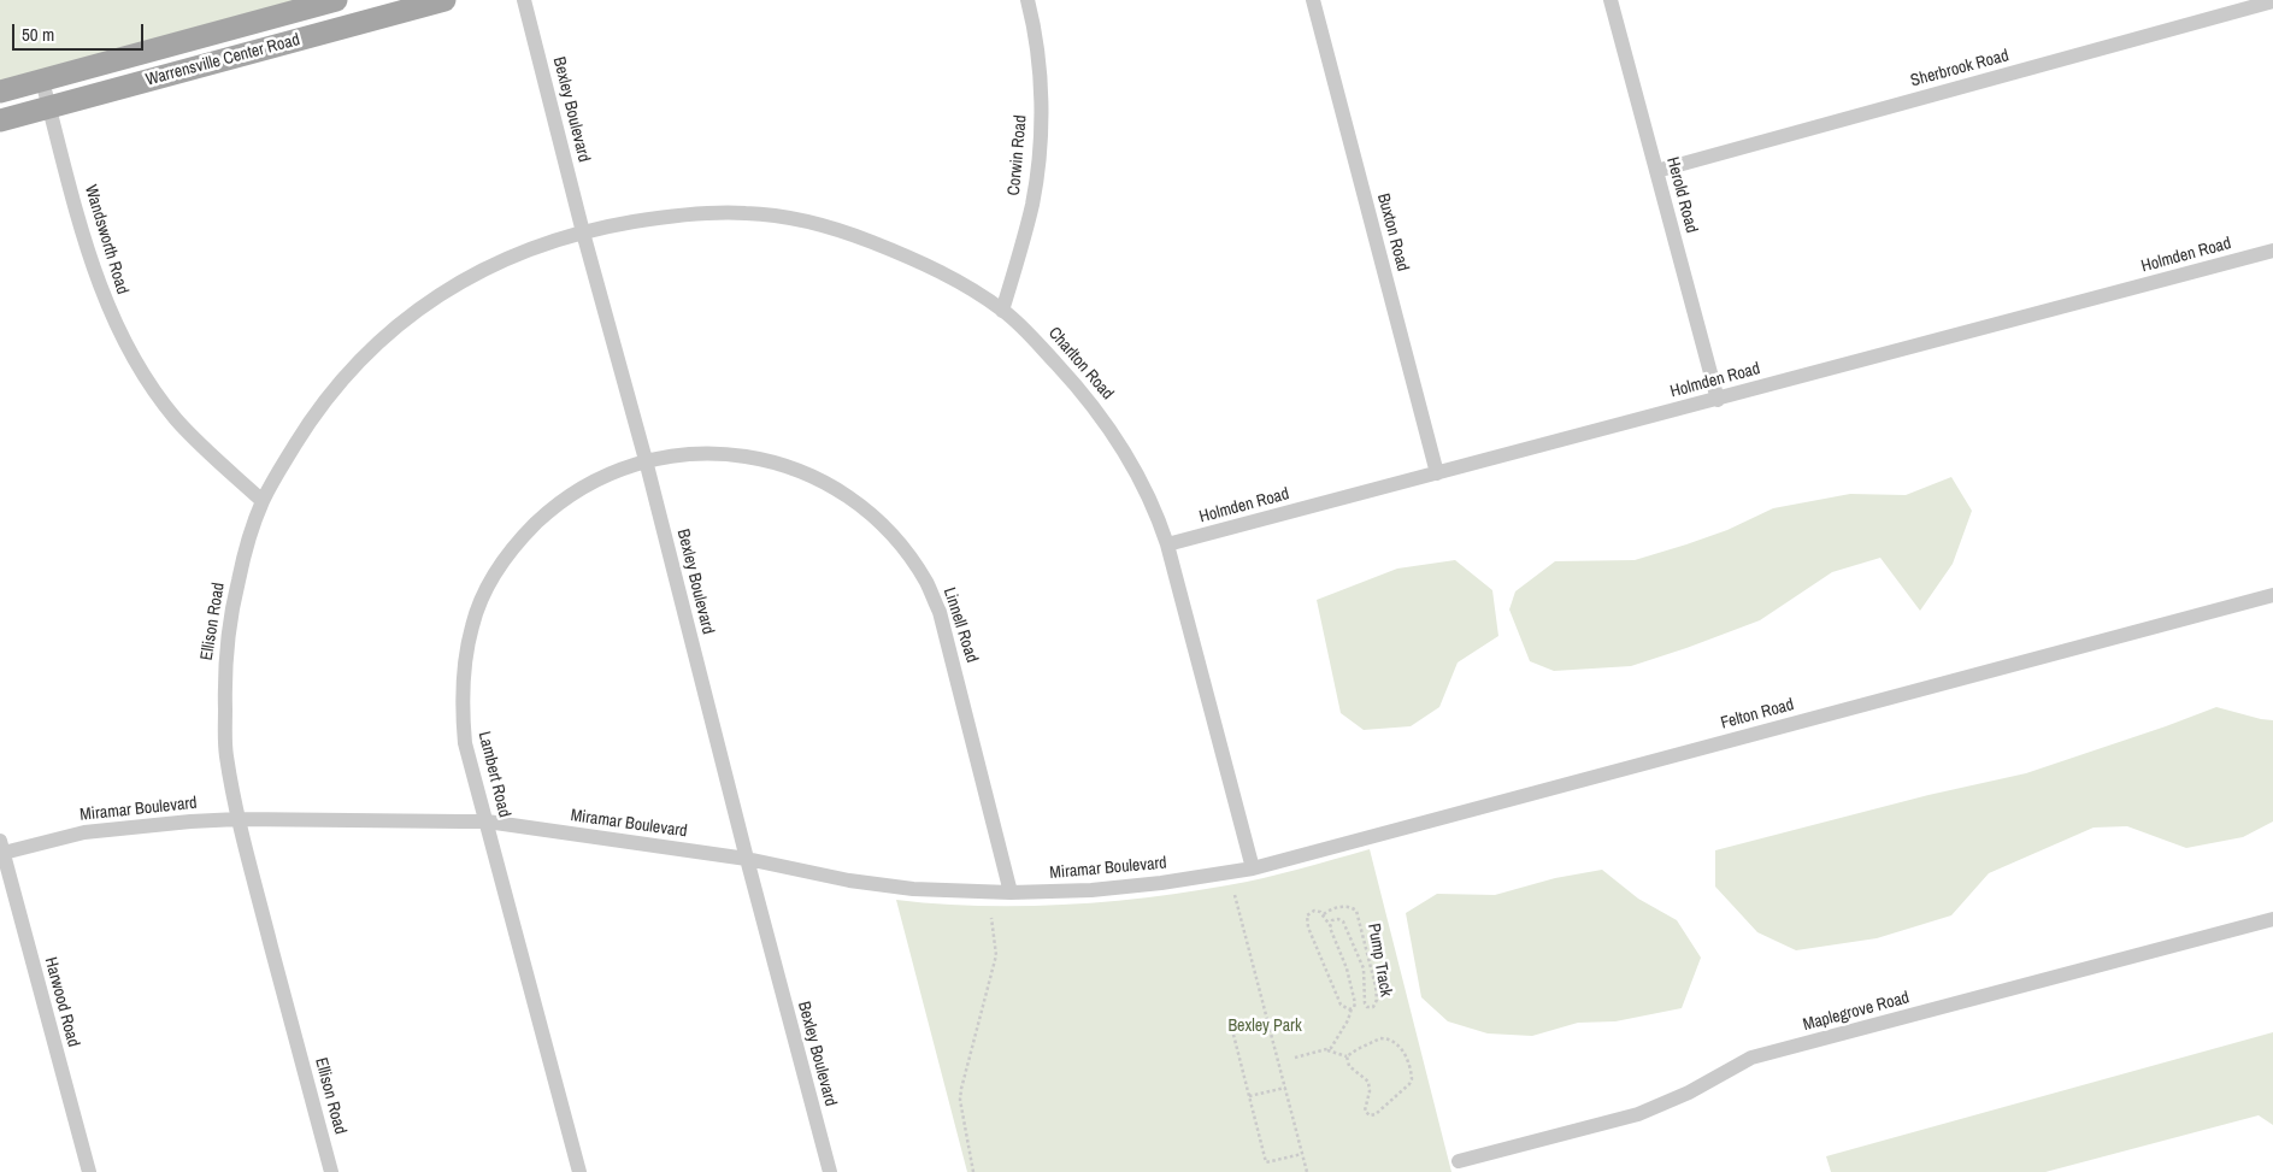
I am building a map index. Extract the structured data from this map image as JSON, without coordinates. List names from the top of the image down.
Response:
{
  "streets": {
    "main road": ["Warrensville Center Road"],
    "street": [
      "Sherbrook Road",
      "Bexley Boulevard",
      "Corwin Road",
      "Herold Road",
      "Buxton Road",
      "Wandsworth Road",
      "Holmden Road",
      "Charlton Road",
      "Ellison Road",
      "Linnell Road",
      "Felton Road",
      "Lambert Road",
      "Miramar Boulevard",
      "Harwood Road",
      "Maplegrove Road"
    ],
    "path": ["Pump Track"]
  },
  "crossings": [
    ["Warrensville Center Road", "Wandsworth Road"],
    ["Sherbrook Road", "Herold Road"],
    ["Bexley Boulevard", "Charlton Road"],
    ["Bexley Boulevard", "Ellison Road"],
    ["Bexley Boulevard", "Linnell Road"],
    ["Bexley Boulevard", "Lambert Road"],
    ["Bexley Boulevard", "Miramar Boulevard"],
    ["Corwin Road", "Charlton Road"],
    ["Herold Road", "Holmden Road"],
    ["Buxton Road", "Holmden Road"],
    ["Wandsworth Road", "Ellison Road"],
    ["Holmden Road", "Charlton Road"],
    ["Charlton Road", "Ellison Road"],
    ["Charlton Road", "Felton Road"],
    ["Charlton Road", "Miramar Boulevard"],
    ["Ellison Road", "Miramar Boulevard"],
    ["Linnell Road", "Lambert Road"],
    ["Linnell Road", "Miramar Boulevard"],
    ["Felton Road", "Miramar Boulevard"],
    ["Lambert Road", "Miramar Boulevard"],
    ["Miramar Boulevard", "Harwood Road"]
  ],
  "parks": ["Bexley Park"],
  "scale_bar": "50 m"
}
